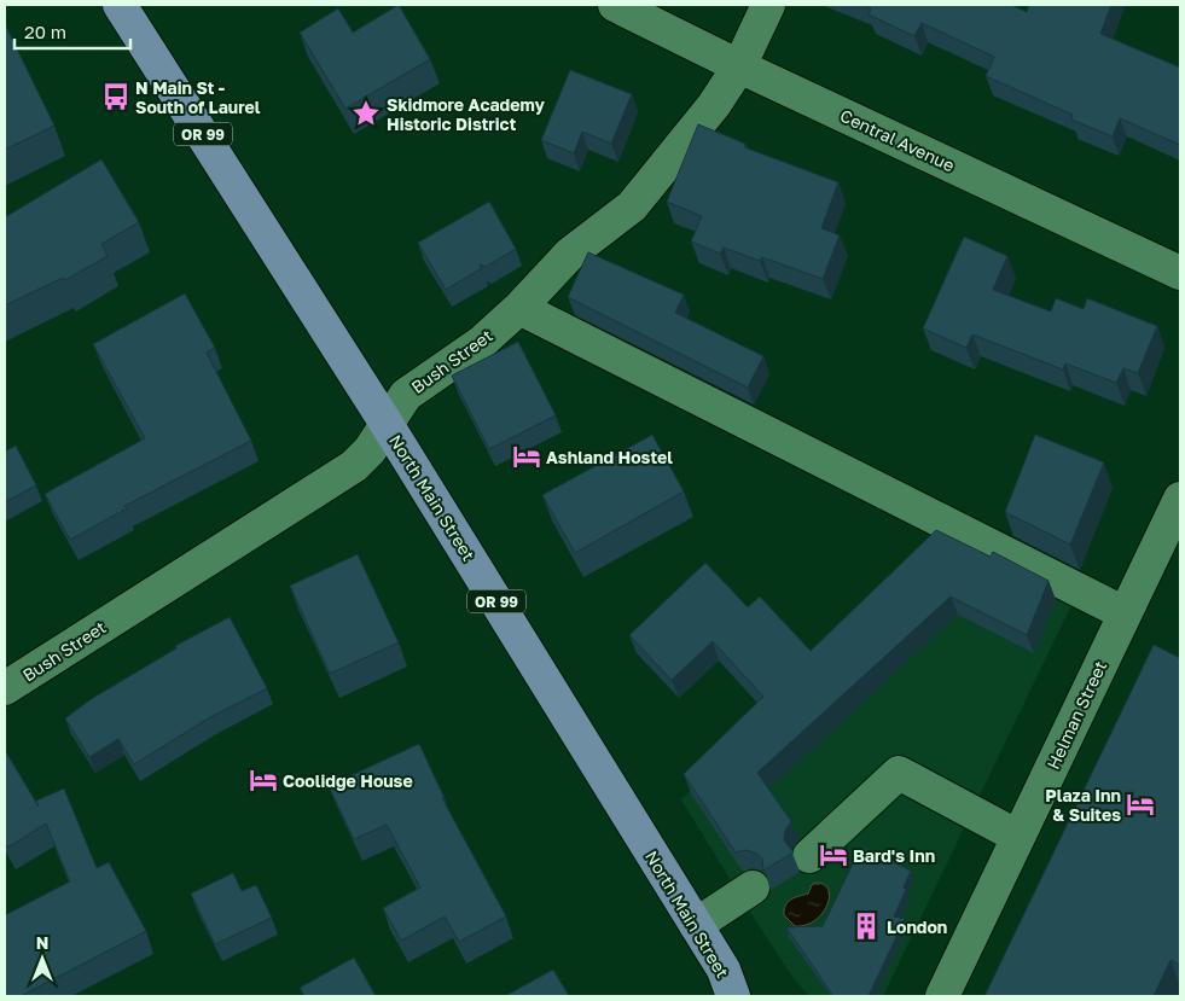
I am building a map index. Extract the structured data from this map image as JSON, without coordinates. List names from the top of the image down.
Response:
{
  "streets": {
    "main road": ["OR 99", "North Main Street"],
    "street": ["Central Avenue", "Bush Street", "Helman Street"]
  },
  "crossings": [
    ["OR 99", "North Main Street"],
    ["Central Avenue", "Bush Street"],
    ["Bush Street", "North Main Street"]
  ],
  "places": {
    "bus stop": ["N Main St - South of Laurel"],
    "place": ["Skidmore Academy Historic District"],
    "hotel": [
      "Ashland Hostel",
      "Coolidge House",
      "Plaza Inn & Suites",
      "Bard's Inn"
    ],
    "building": ["London"]
  },
  "scale_bar": "20 m",
  "north": "top"
}
